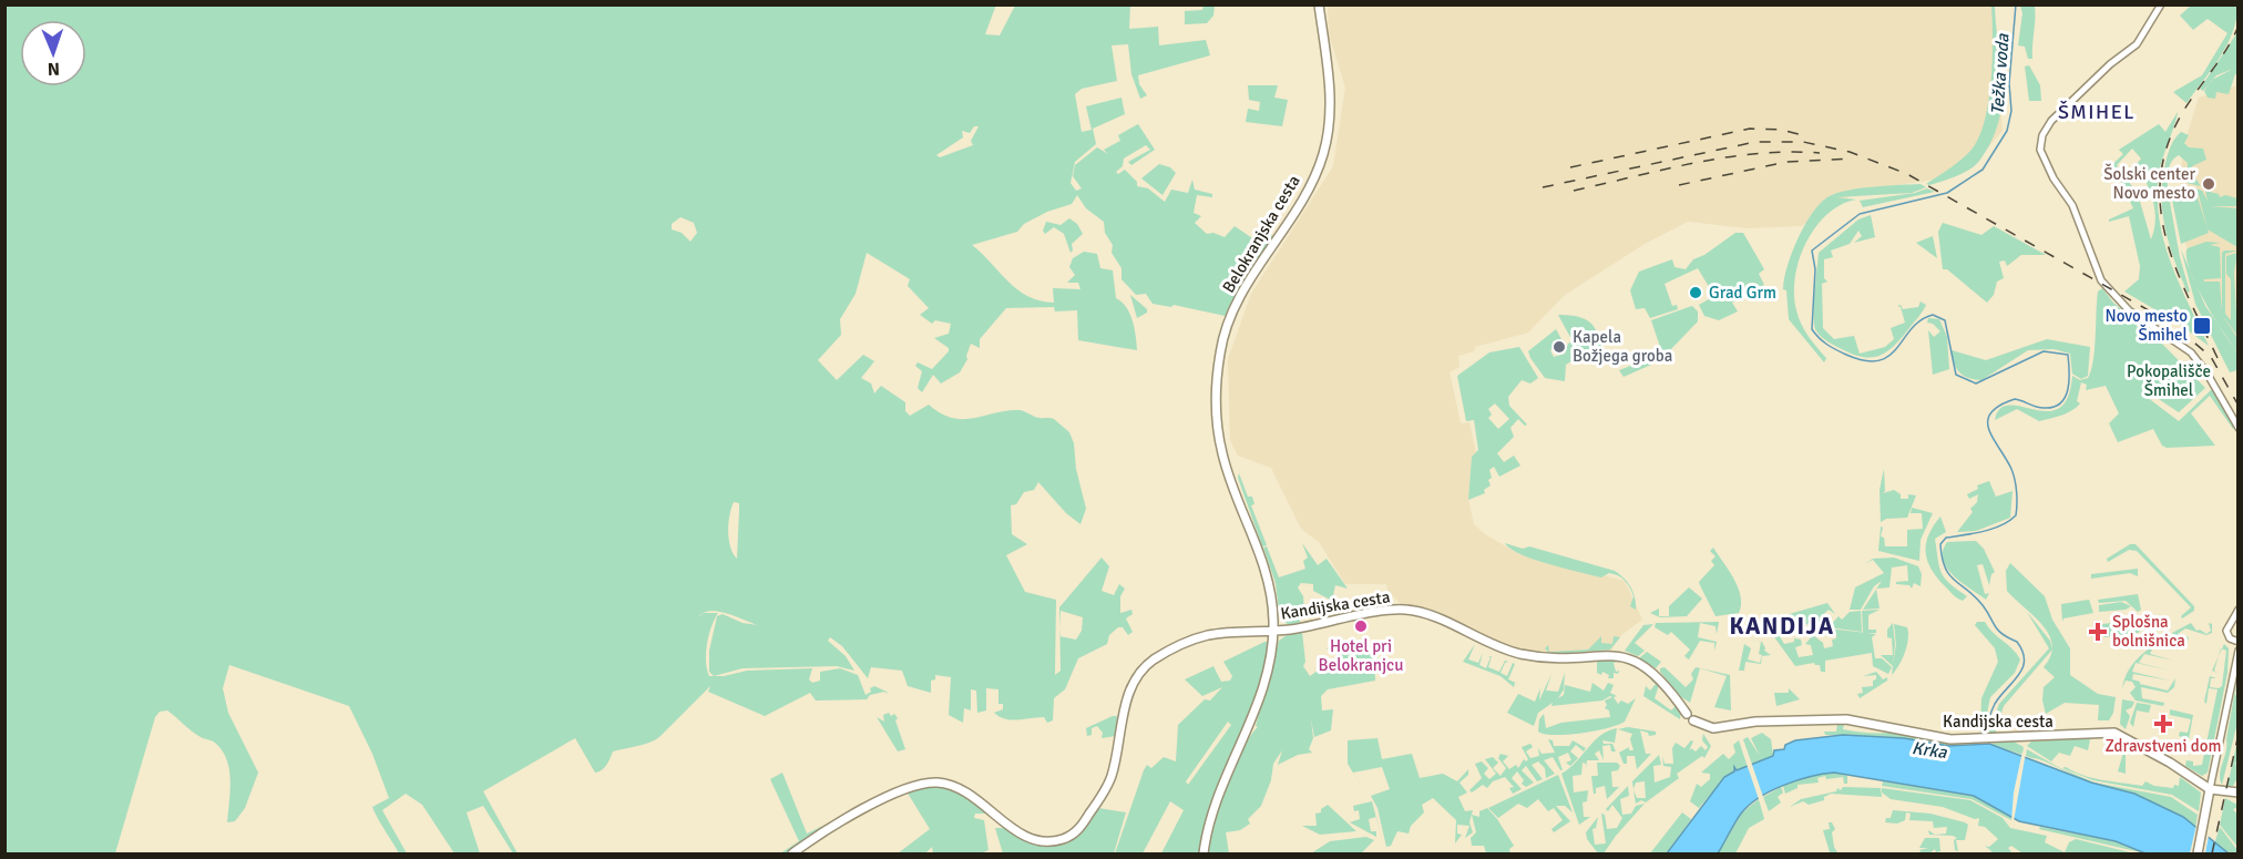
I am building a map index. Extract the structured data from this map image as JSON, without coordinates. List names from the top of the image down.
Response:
{
  "streets": {
    "main road": ["Belokranjska cesta", "Kandijska cesta"]
  },
  "crossings": [
    ["Belokranjska cesta", "Kandijska cesta"]
  ],
  "districts": ["ŠMIHEL", "KANDIJA"],
  "water": ["Težka voda", "Krka"],
  "parks": ["Pokopališče Šmihel"],
  "places": {
    "other": [
      "Šolski center Novo mesto",
      "Grad Grm",
      "Kapela Božjega groba",
      "Hotel pri Belokranjcu"
    ],
    "transit": ["Novo mesto Šmihel"],
    "health": ["Splošna bolnišnica", "Zdravstveni dom"]
  },
  "north": "bottom"
}
